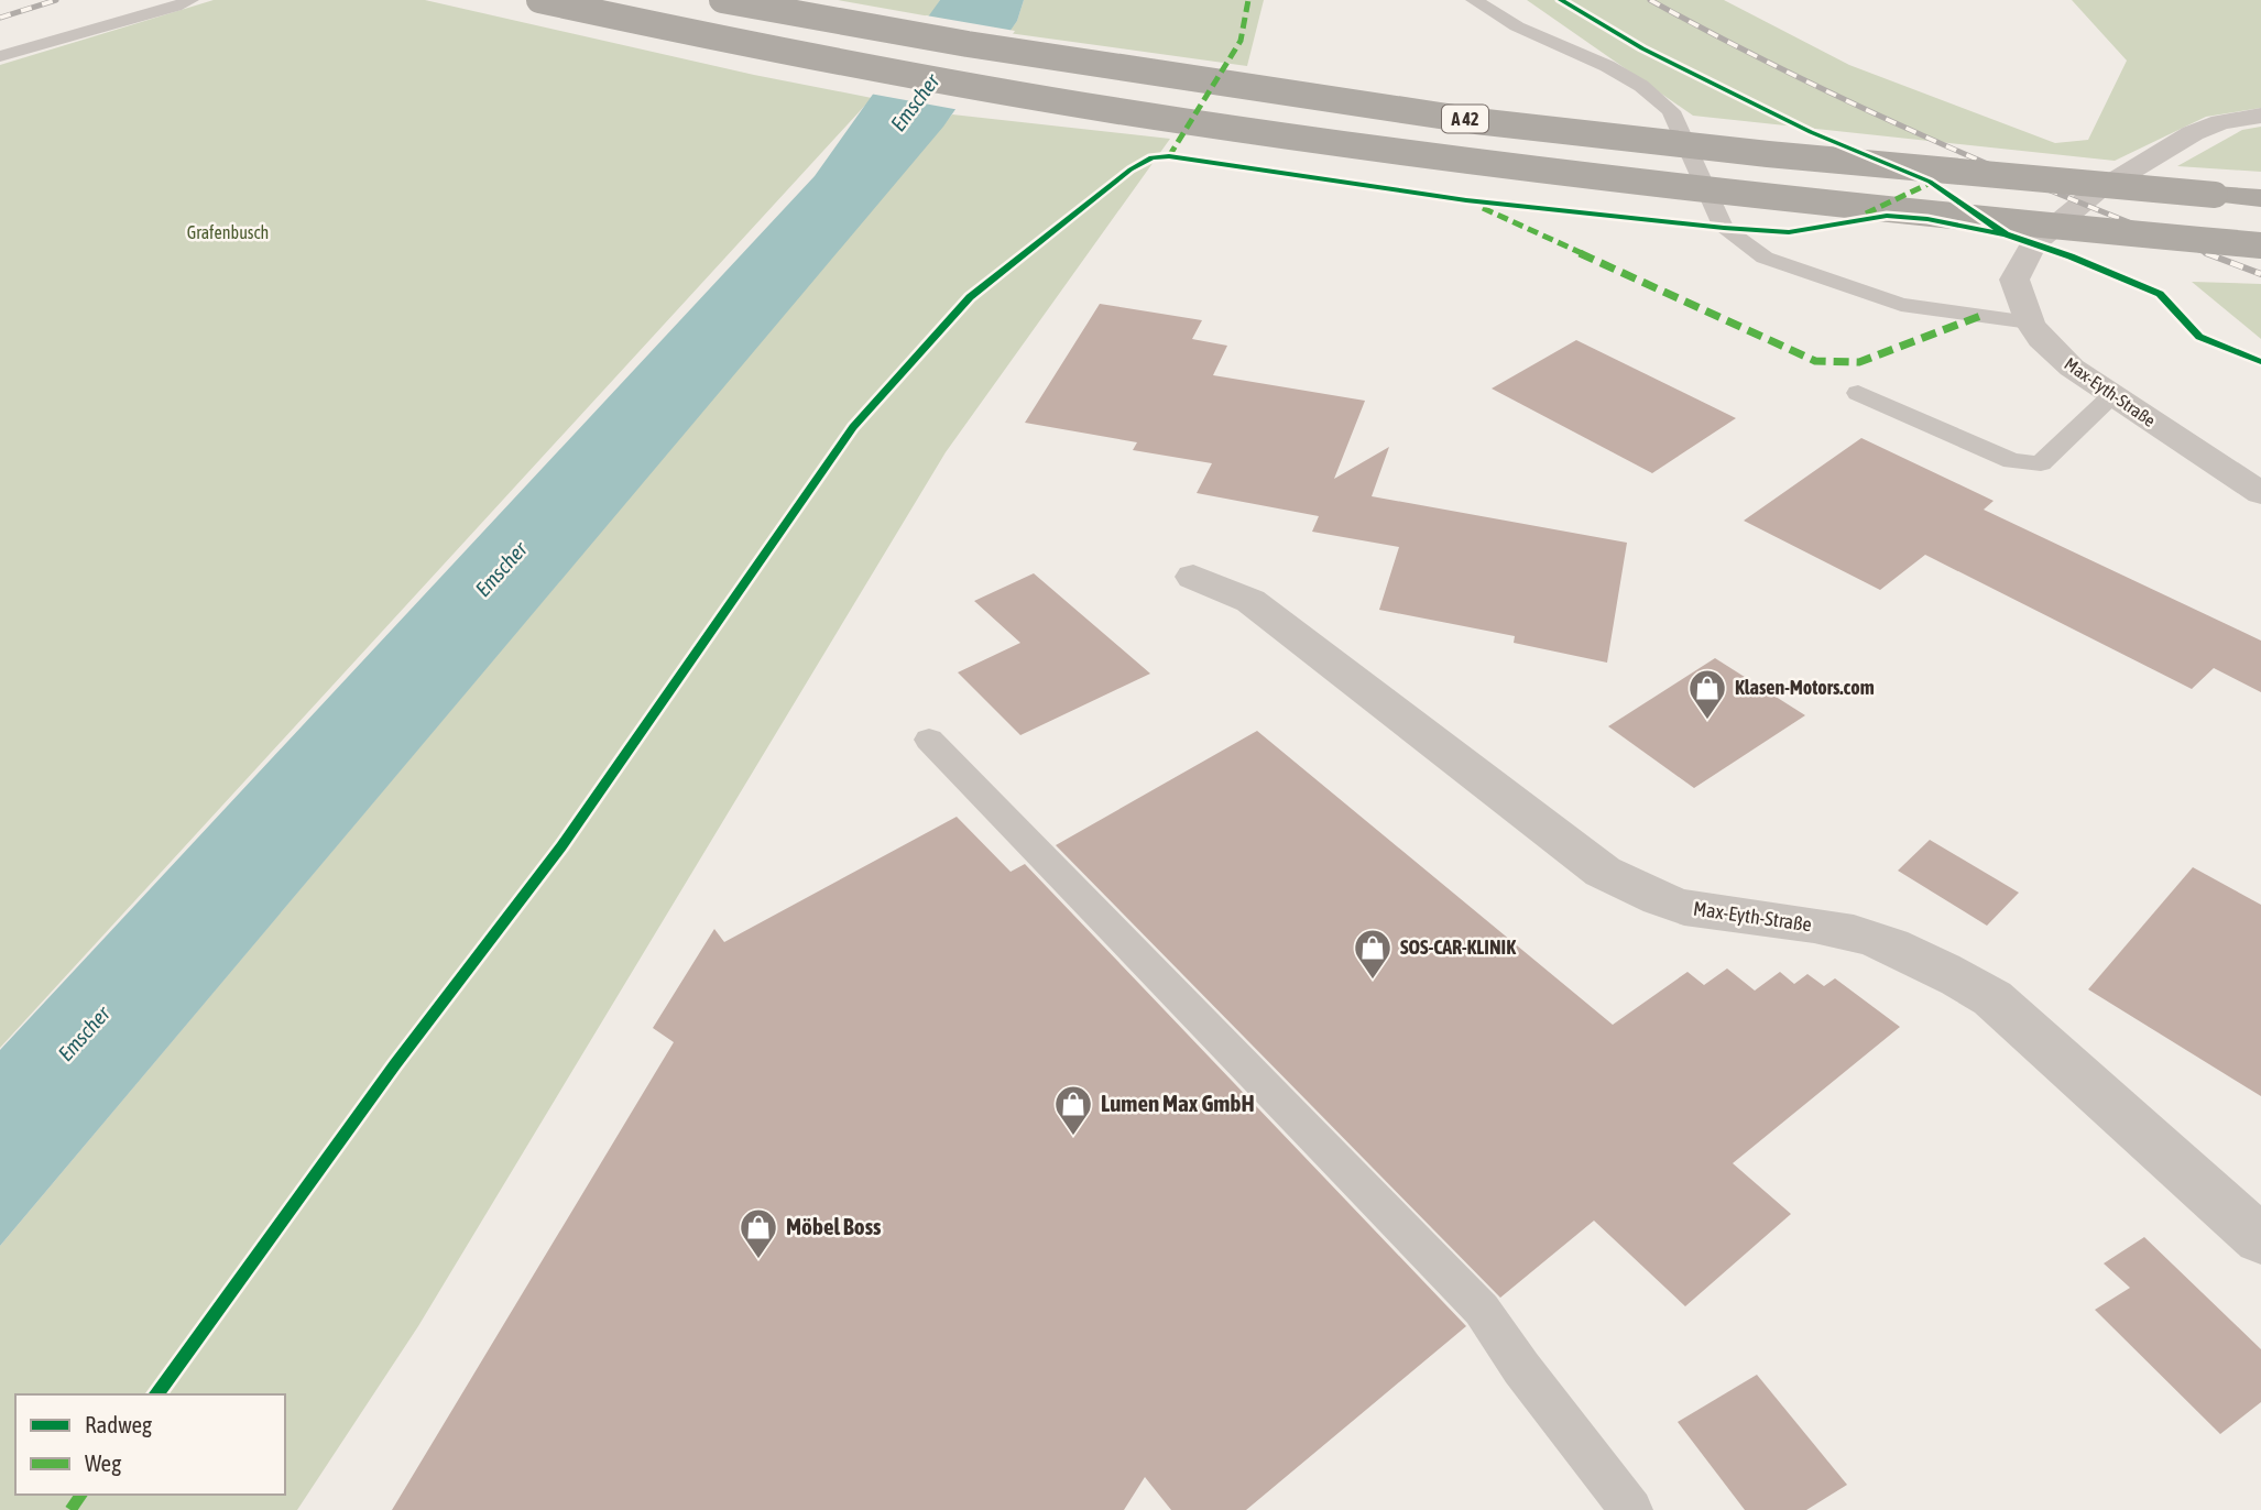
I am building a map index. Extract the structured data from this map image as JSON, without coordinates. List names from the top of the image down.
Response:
{
  "streets": {
    "highway": ["A 42"],
    "street": ["Max-Eyth-Straße"]
  },
  "water": ["Emscher"],
  "parks": ["Grafenbusch"],
  "places": {
    "shop": [
      "Klasen-Motors.com",
      "SOS-CAR-KLINIK",
      "Lumen Max GmbH",
      "Möbel Boss"
    ]
  },
  "legend": ["Radweg", "Weg"]
}
